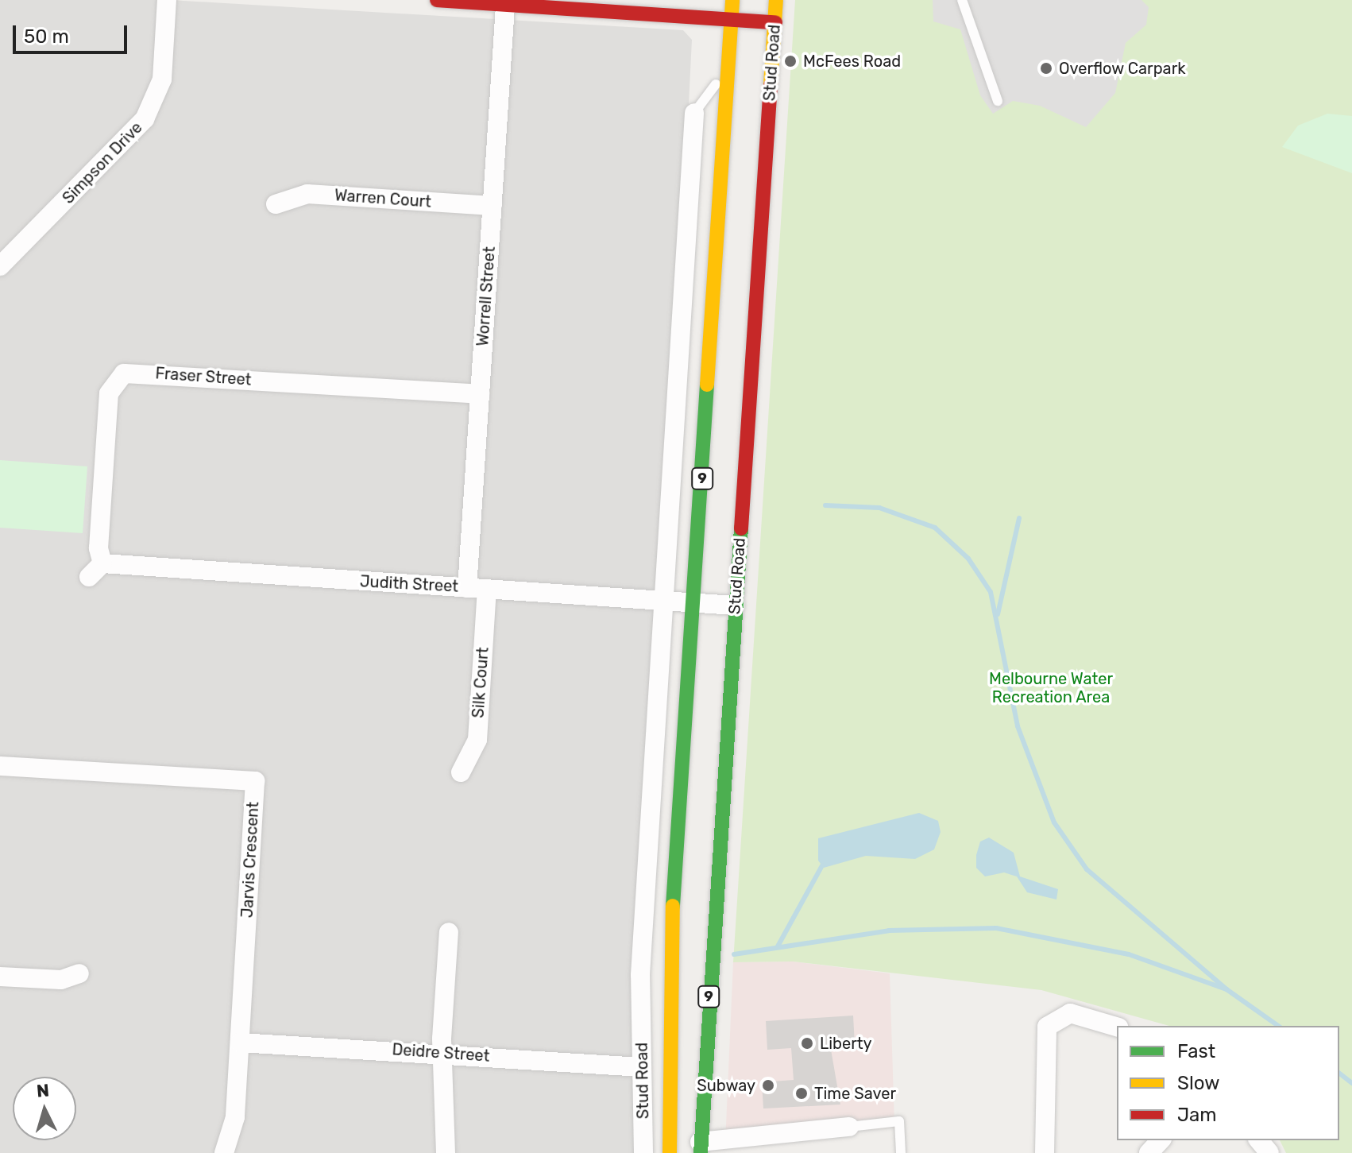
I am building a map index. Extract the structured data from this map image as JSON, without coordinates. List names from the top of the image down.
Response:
{
  "streets": {
    "main road": ["Stud Road", "9"],
    "street": [
      "Simpson Drive",
      "Warren Court",
      "Worrell Street",
      "Fraser Street",
      "Judith Street",
      "Silk Court",
      "Jarvis Crescent",
      "Deidre Street"
    ]
  },
  "crossings": [
    ["Stud Road", "Judith Street"],
    ["Stud Road", "Deidre Street"],
    ["Warren Court", "Worrell Street"],
    ["Worrell Street", "Fraser Street"],
    ["Worrell Street", "Judith Street"],
    ["Fraser Street", "Judith Street"],
    ["Judith Street", "Silk Court"],
    ["Jarvis Crescent", "Deidre Street"]
  ],
  "parks": ["Melbourne Water Recreation Area"],
  "places": [
    "McFees Road",
    "Overflow Carpark",
    "Liberty",
    "Subway",
    "Time Saver"
  ],
  "legend": ["Fast", "Slow", "Jam"],
  "scale_bar": "50 m",
  "north": "top"
}
